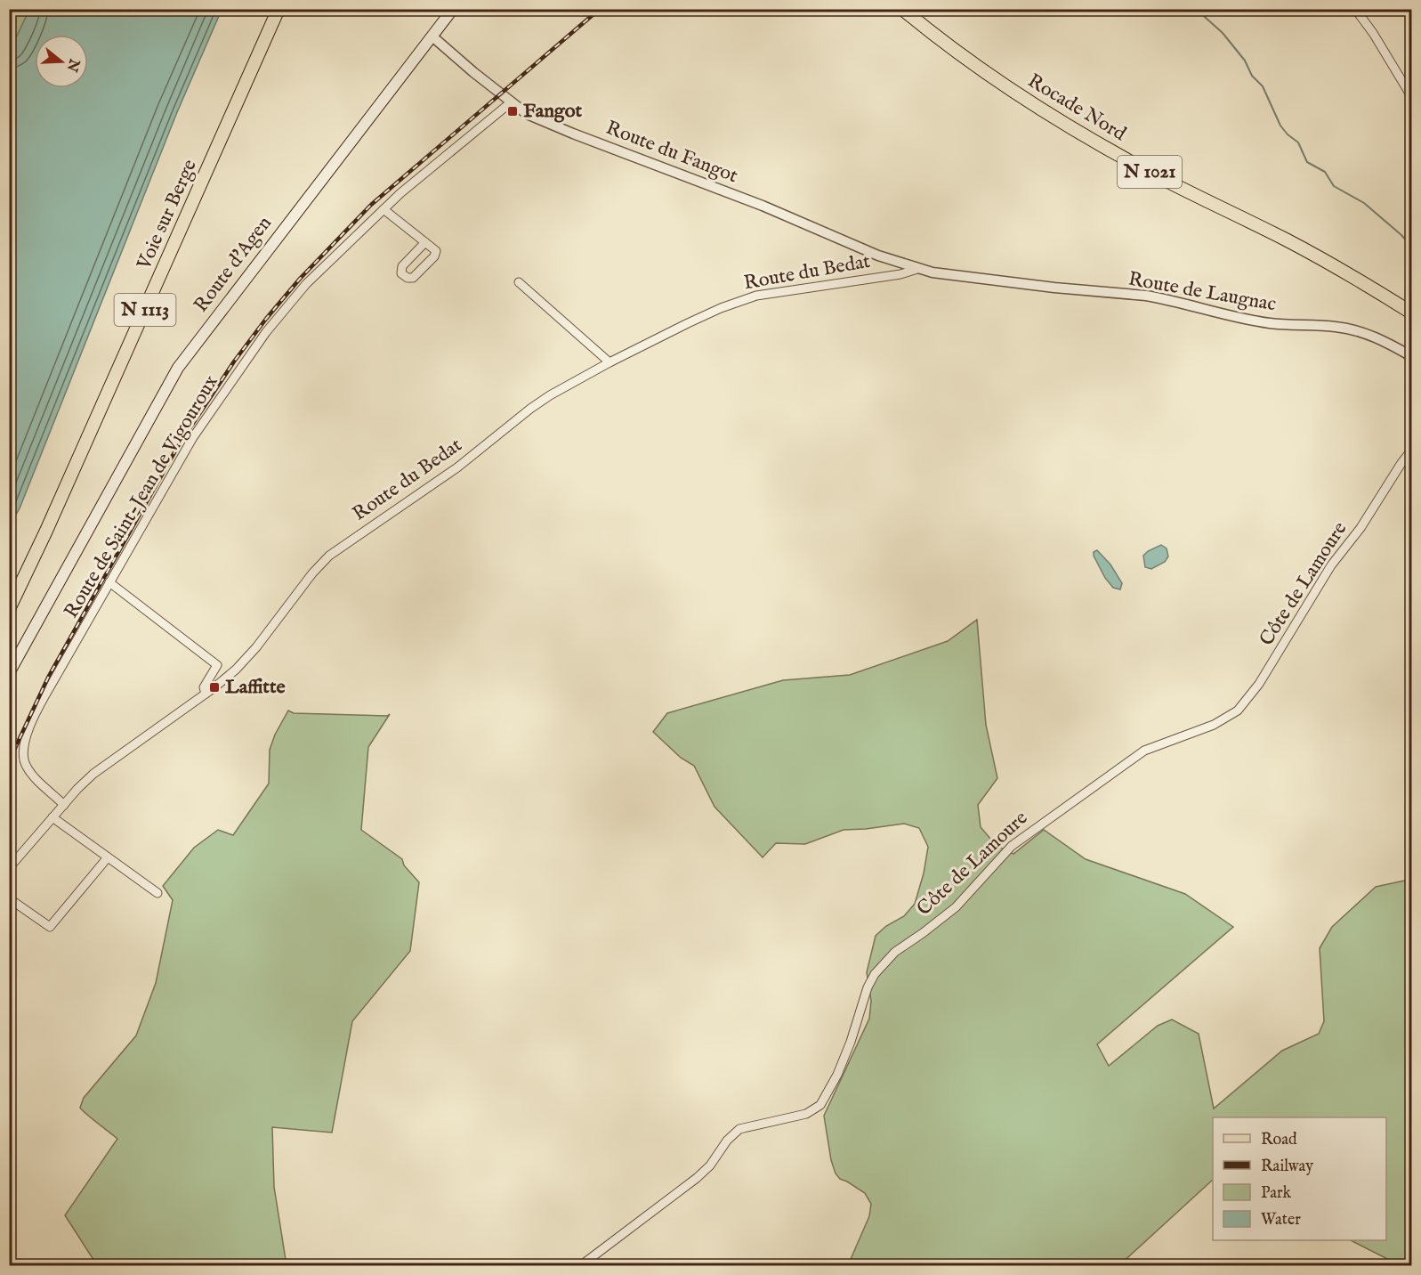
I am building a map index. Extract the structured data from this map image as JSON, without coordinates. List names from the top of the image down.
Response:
{
  "streets": {
    "main road": [
      "Rocade Nord",
      "N 1021",
      "Voie sur Berge",
      "Route d'Agen",
      "N 1113"
    ],
    "street": [
      "Route du Fangot",
      "Route du Bedat",
      "Route de Laugnac",
      "Route de Saint-Jean de Vigouroux",
      "Côte de Lamoure"
    ]
  },
  "crossings": [
    ["Route du Fangot", "Route d'Agen"],
    ["Route du Fangot", "Route du Bedat"],
    ["Route du Fangot", "Route de Laugnac"],
    ["Route du Fangot", "Route de Saint-Jean de Vigouroux"],
    ["Route du Bedat", "Route de Laugnac"],
    ["Route du Bedat", "Route de Saint-Jean de Vigouroux"]
  ],
  "places": {
    "transit": ["Fangot", "Laffitte"]
  },
  "legend": [
    "Road",
    "Railway",
    "Park",
    "Water"
  ],
  "north": "right"
}
